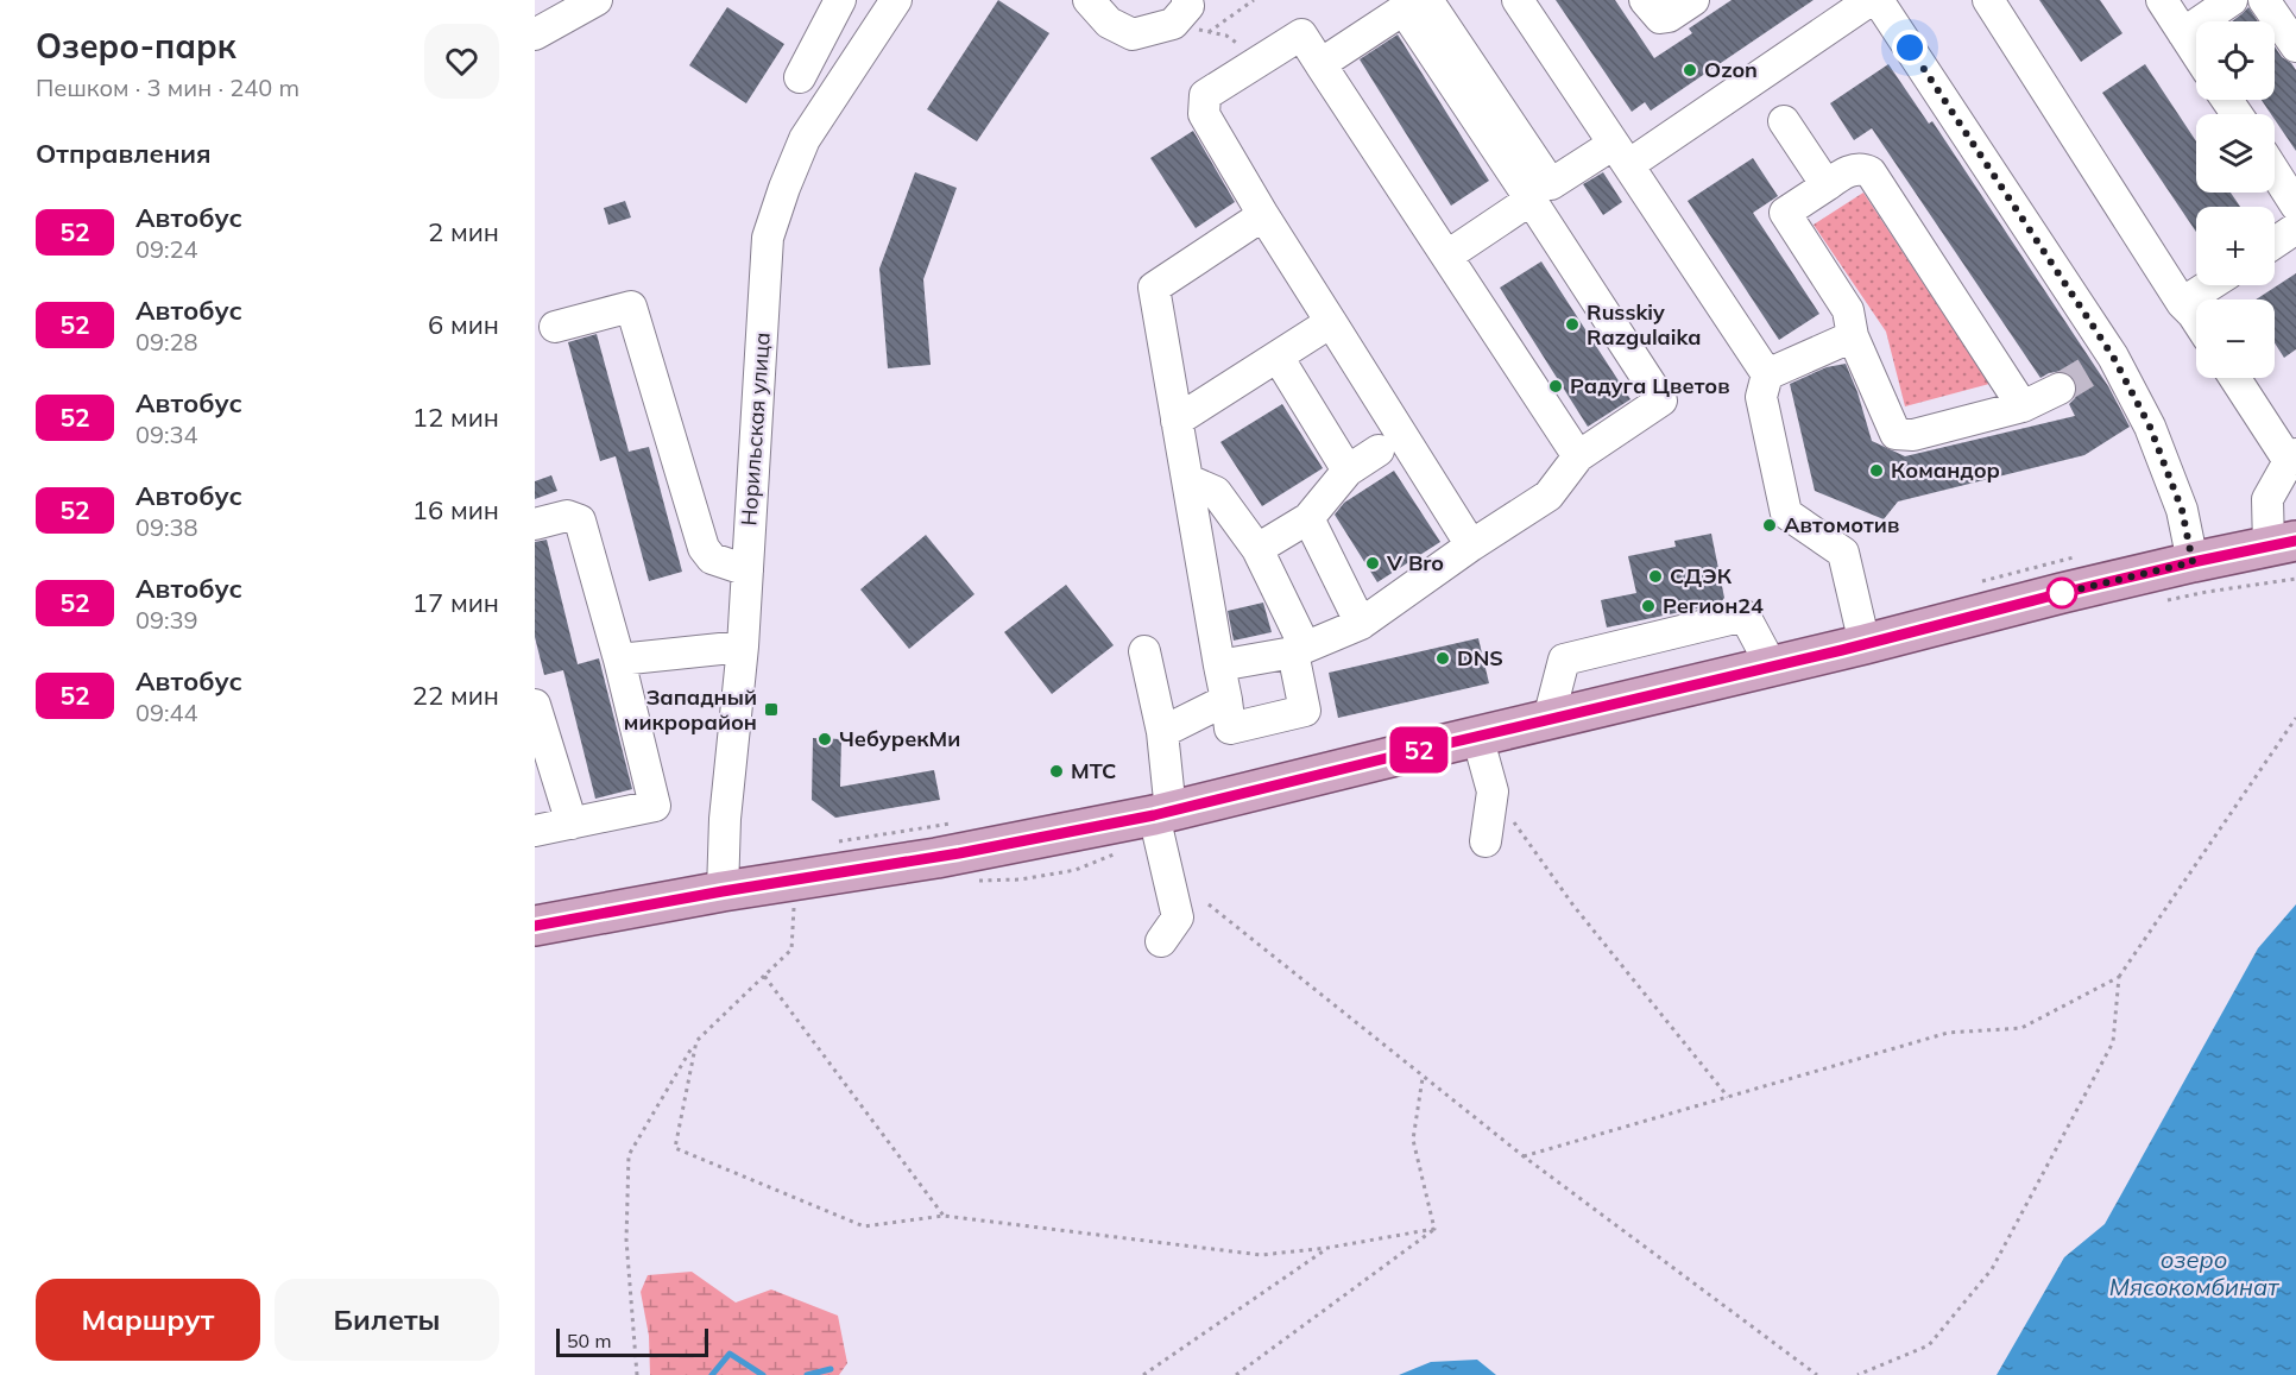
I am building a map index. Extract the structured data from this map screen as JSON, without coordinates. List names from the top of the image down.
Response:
{
  "streets": {
    "street": ["Норильская улица"]
  },
  "water": ["озеро Мясокомбинат"],
  "places": {
    "other": [
      "Ozon",
      "Russkiy Razgulaika",
      "Радуга Цветов",
      "Командор",
      "Автомотив",
      "V Bro",
      "СДЭК",
      "Регион24",
      "DNS",
      "ЧебурекМи",
      "МТС"
    ],
    "transit": ["Западный микрорайон"]
  },
  "lines": ["bus line 52"],
  "scale_bar": "50 m",
  "page": {
    "heading": [
      ["Озеро-парк", "Пешком · 3 мин · 240 m"],
      "Отправления"
    ],
    "on_map": "52",
    "map_buttons": ["+", "−"],
    "list": [
      {
        "mark": "52",
        "name": "Автобус",
        "note": "09:24",
        "value": "2 мин"
      },
      {
        "mark": "52",
        "name": "Автобус",
        "note": "09:28",
        "value": "6 мин"
      },
      {
        "mark": "52",
        "name": "Автобус",
        "note": "09:34",
        "value": "12 мин"
      },
      {
        "mark": "52",
        "name": "Автобус",
        "note": "09:38",
        "value": "16 мин"
      },
      {
        "mark": "52",
        "name": "Автобус",
        "note": "09:39",
        "value": "17 мин"
      },
      {
        "mark": "52",
        "name": "Автобус",
        "note": "09:44",
        "value": "22 мин"
      }
    ],
    "buttons": ["Маршрут", "Билеты"],
    "scale": "50 m"
  }
}
